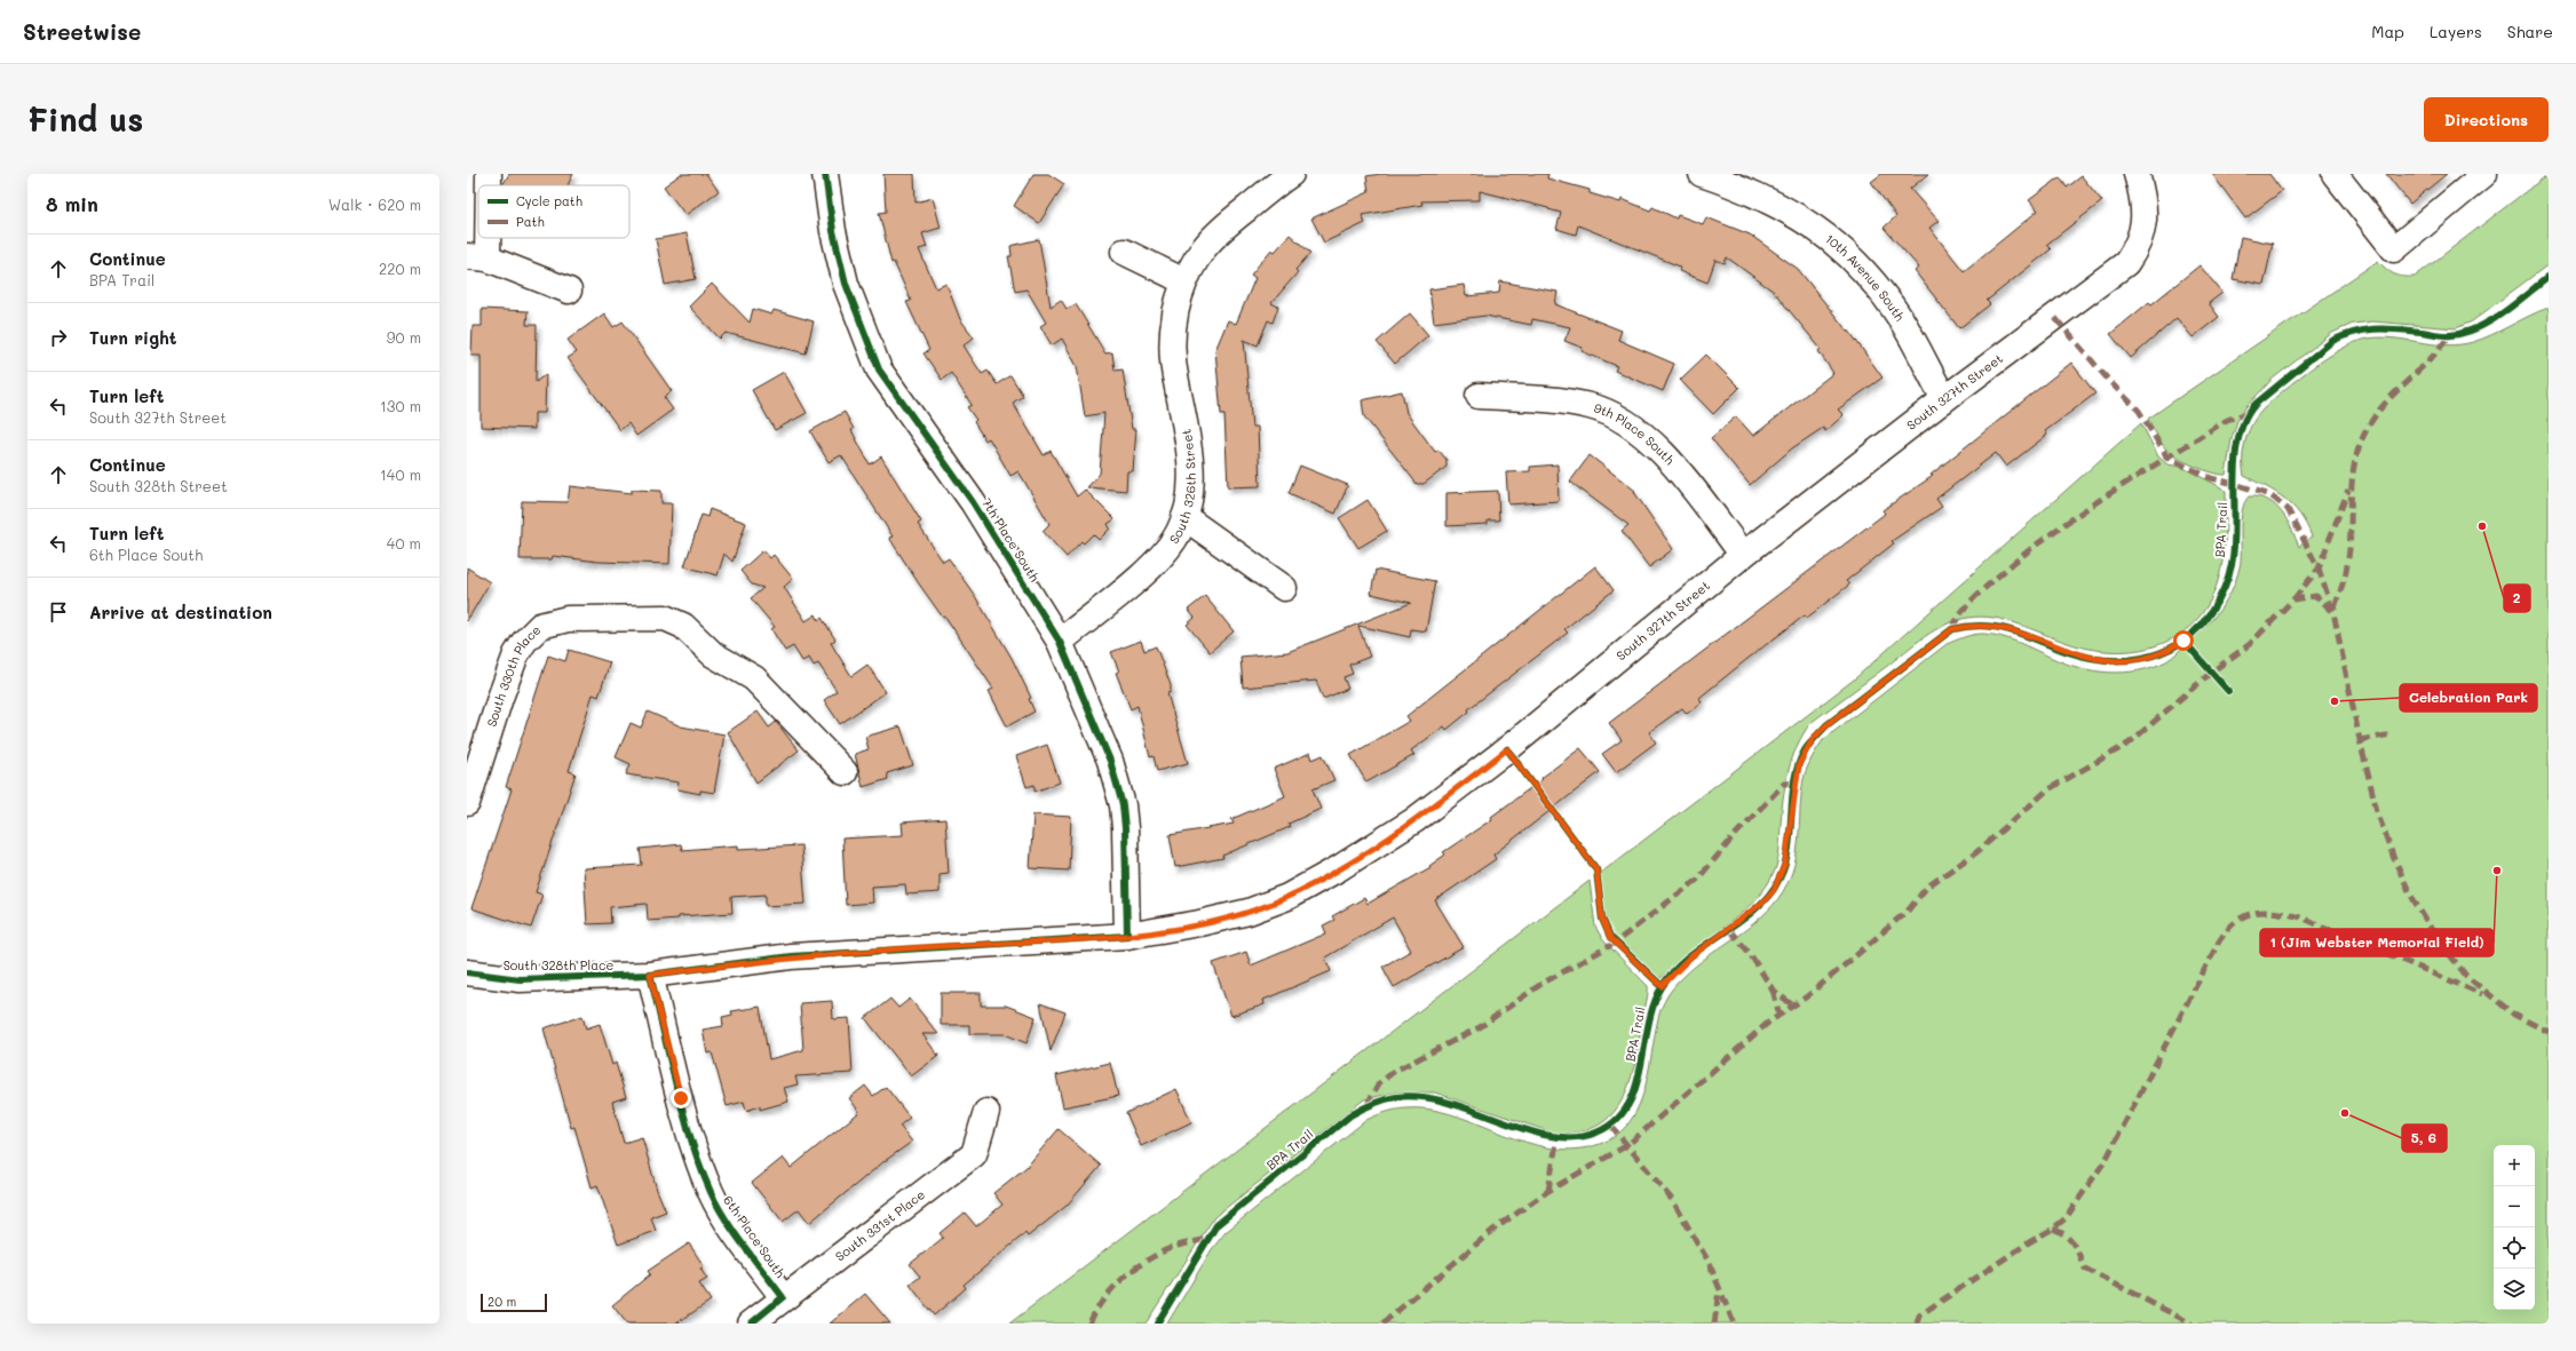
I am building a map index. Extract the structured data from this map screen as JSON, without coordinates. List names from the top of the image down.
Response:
{
  "streets": {
    "street": [
      "10th Avenue South",
      "South 327th Street",
      "9th Place South",
      "South 326th Street",
      "7th Place South",
      "South 330th Place",
      "South 328th Place",
      "South 331st Place",
      "6th Place South"
    ],
    "cycle path": ["BPA Trail"]
  },
  "crossings": [
    ["10th Avenue South", "South 327th Street"],
    ["South 327th Street", "9th Place South"],
    ["South 327th Street", "7th Place South"],
    ["South 327th Street", "South 328th Place"],
    ["South 327th Street", "6th Place South"],
    ["South 326th Street", "7th Place South"],
    ["South 328th Place", "6th Place South"],
    ["South 331st Place", "6th Place South"]
  ],
  "places": [
    "2",
    "Celebration Park",
    "1 (Jim Webster Memorial Field)",
    "5, 6"
  ],
  "legend": ["Cycle path", "Path"],
  "scale_bar": "20 m",
  "page": {
    "header": "Streetwise",
    "nav": ["Map", "Layers", "Share"],
    "buttons": "Directions",
    "title": "Find us",
    "heading": ["8 min", "Walk · 620 m"],
    "list": [
      ["Continue", "BPA Trail", "220 m"],
      ["Turn right", "90 m"],
      ["Turn left", "South 327th Street", "130 m"],
      ["Continue", "South 328th Street", "140 m"],
      ["Turn left", "6th Place South", "40 m"],
      "Arrive at destination"
    ],
    "map_buttons": ["+", "−"],
    "scale": "20 m"
  }
}
